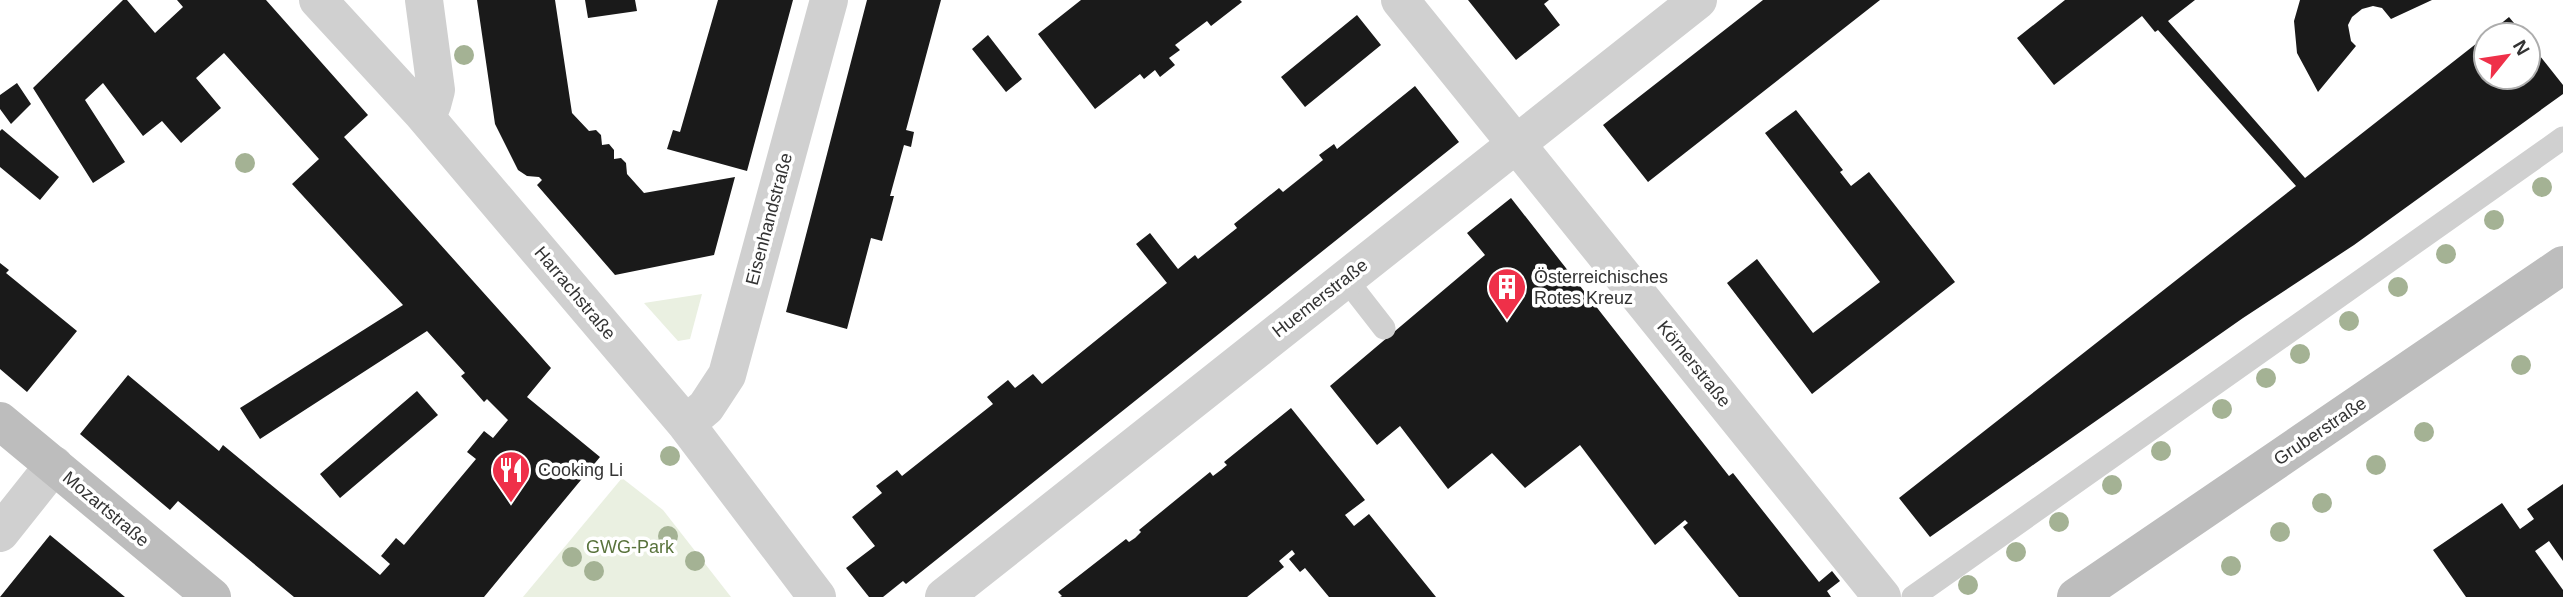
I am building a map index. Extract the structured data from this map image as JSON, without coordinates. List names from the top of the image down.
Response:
{
  "streets": {
    "main road": ["Gruberstraße", "Mozartstraße"],
    "street": [
      "Eisenhandstraße",
      "Harrachstraße",
      "Huemerstraße",
      "Körnerstraße"
    ]
  },
  "crossings": [
    ["Eisenhandstraße", "Harrachstraße"],
    ["Huemerstraße", "Körnerstraße"]
  ],
  "parks": ["GWG-Park"],
  "places": {
    "building": ["Österreichisches Rotes Kreuz"],
    "restaurant": ["Cooking Li"]
  },
  "north": "top right"
}
